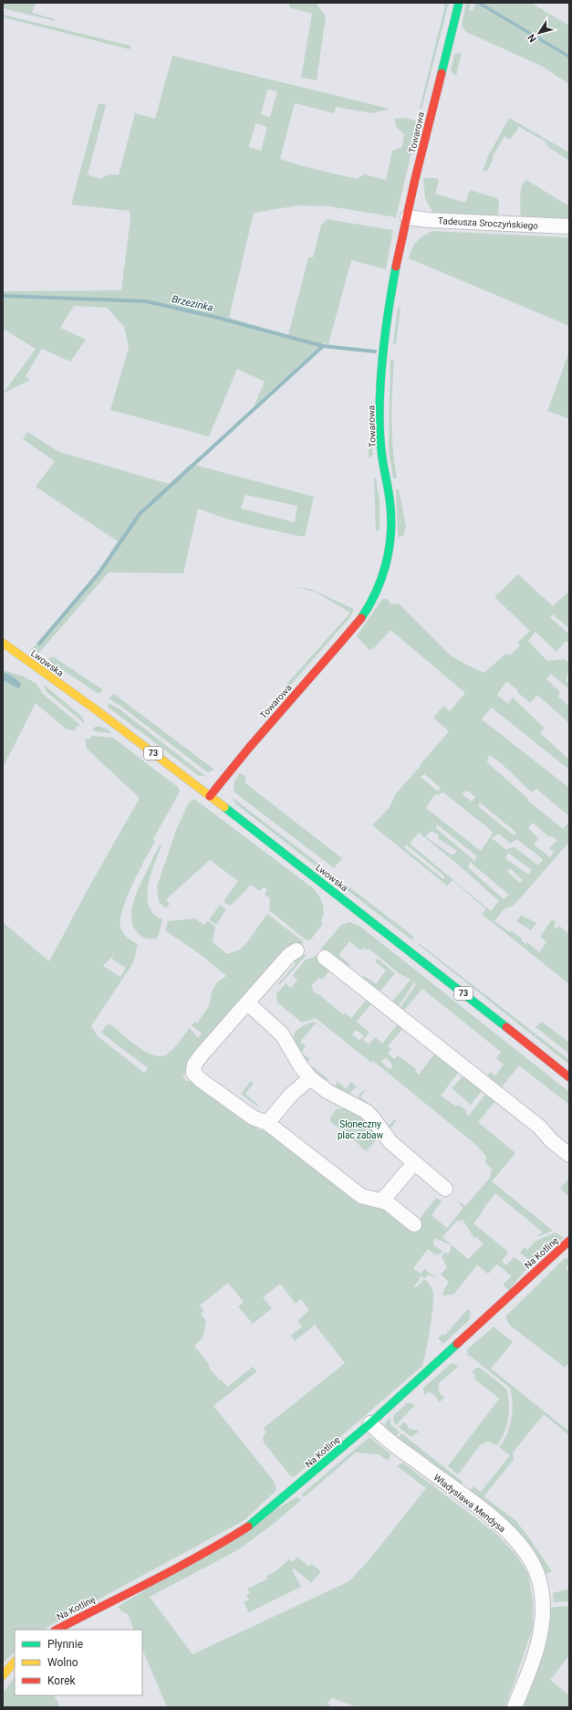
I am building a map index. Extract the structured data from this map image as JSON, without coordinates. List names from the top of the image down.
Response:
{
  "streets": {
    "street": [
      "Towarowa",
      "Tadeusza Sroczyńskiego",
      "Lwowska",
      "73",
      "Na Kotlinę",
      "Władysława Mendysa"
    ]
  },
  "crossings": [
    ["Towarowa", "Tadeusza Sroczyńskiego"],
    ["Towarowa", "Lwowska"],
    ["Na Kotlinę", "Władysława Mendysa"]
  ],
  "water": ["Brzezinka"],
  "parks": ["Słoneczny plac zabaw"],
  "legend": ["Płynnie", "Wolno", "Korek"],
  "north": "bottom left"
}
